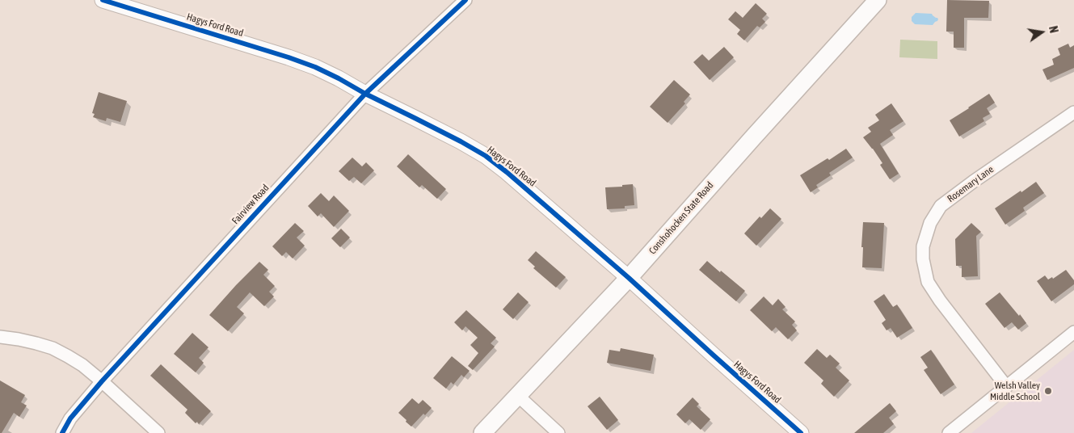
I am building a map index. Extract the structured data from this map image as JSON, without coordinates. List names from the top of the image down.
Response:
{
  "streets": {
    "main road": ["Conshohocken State Road"],
    "street": ["Hagys Ford Road", "Rosemary Lane", "Fairview Road"]
  },
  "crossings": [
    ["Hagys Ford Road", "Fairview Road"],
    ["Hagys Ford Road", "Conshohocken State Road"]
  ],
  "places": ["Welsh Valley Middle School"],
  "north": "right"
}
